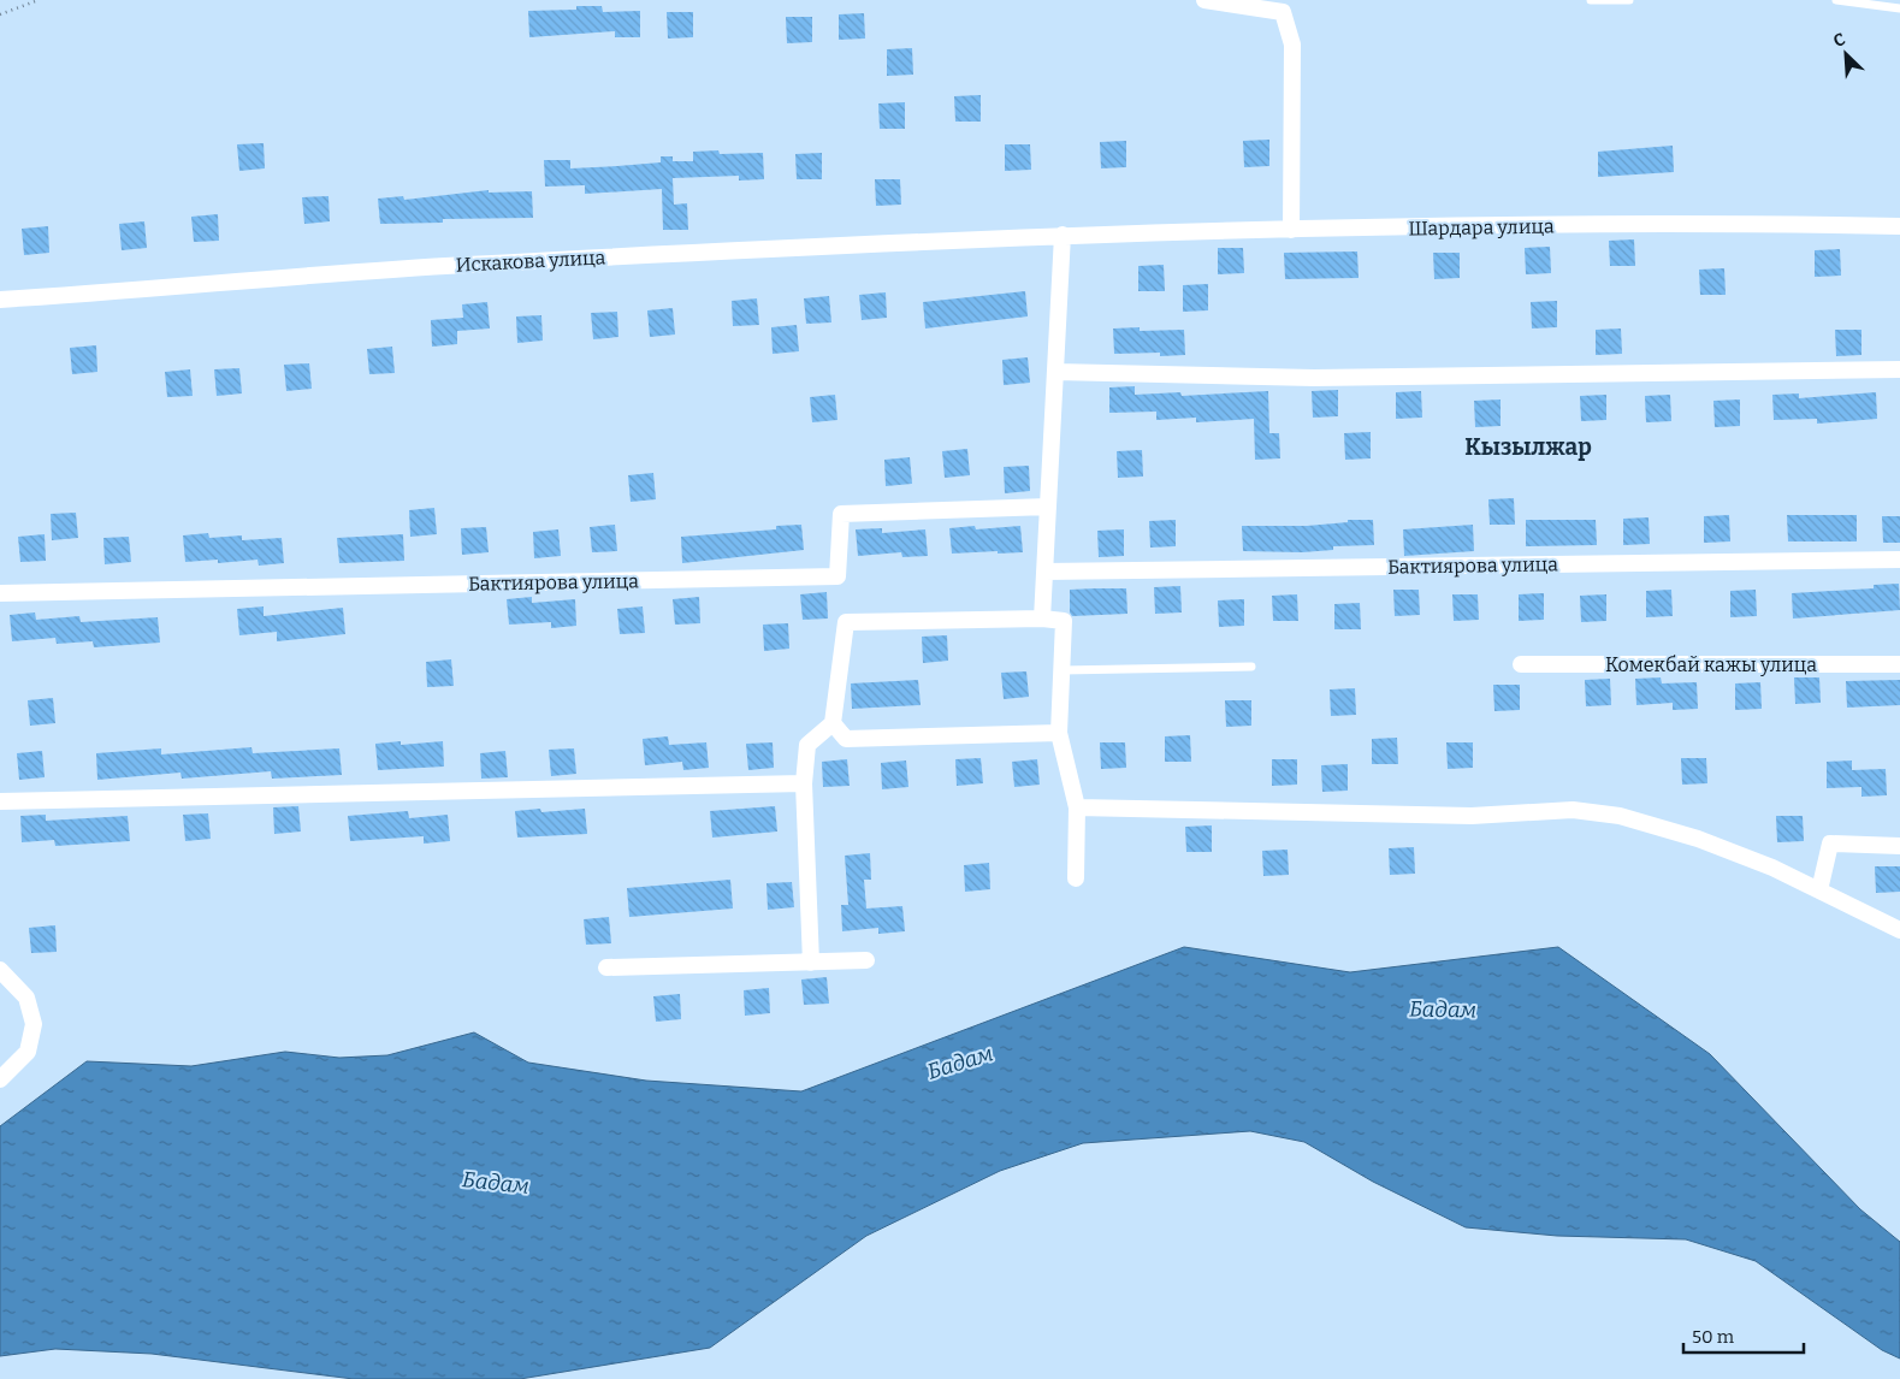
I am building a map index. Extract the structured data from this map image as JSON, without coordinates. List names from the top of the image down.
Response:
{
  "streets": {
    "street": [
      "Шардара улица",
      "Искакова улица",
      "Бактиярова улица",
      "Комекбай кажы улица"
    ]
  },
  "crossings": [
    ["Шардара улица", "Искакова улица"]
  ],
  "districts": ["Кызылжар"],
  "water": ["Бадам"],
  "scale_bar": "50 m",
  "north": "top left"
}
